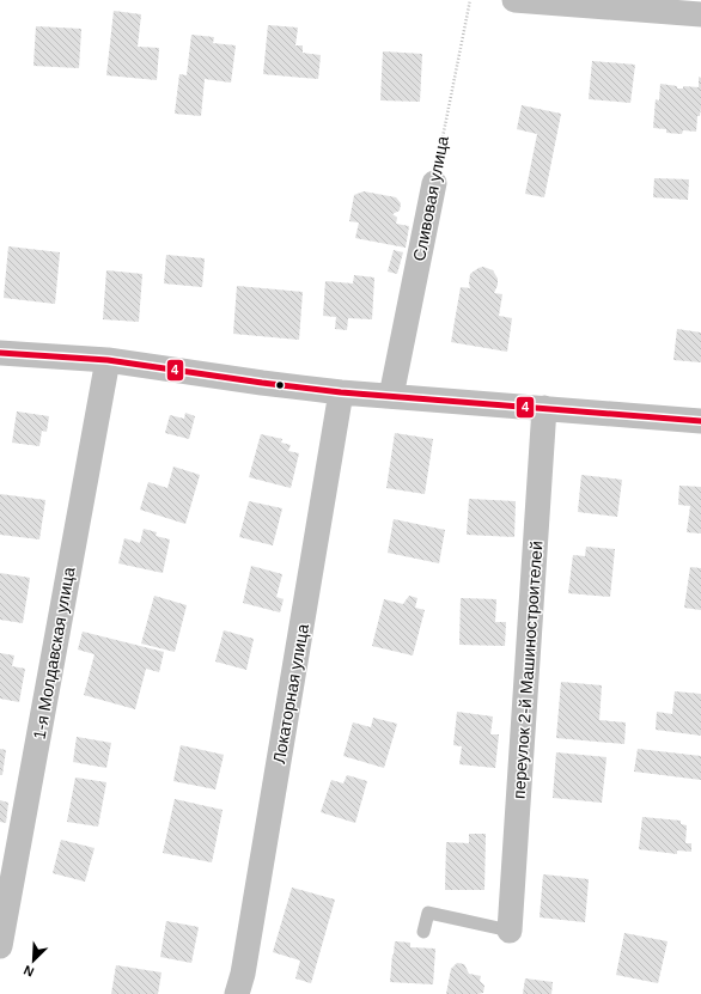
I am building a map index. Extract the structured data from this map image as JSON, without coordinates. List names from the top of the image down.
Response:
{
  "streets": {
    "street": [
      "Сливовая улица",
      "1-я Молдавская улица",
      "переулок 2-й Машиностроителей",
      "Локаторная улица"
    ]
  },
  "lines": ["transit line 4"],
  "north": "bottom left"
}
